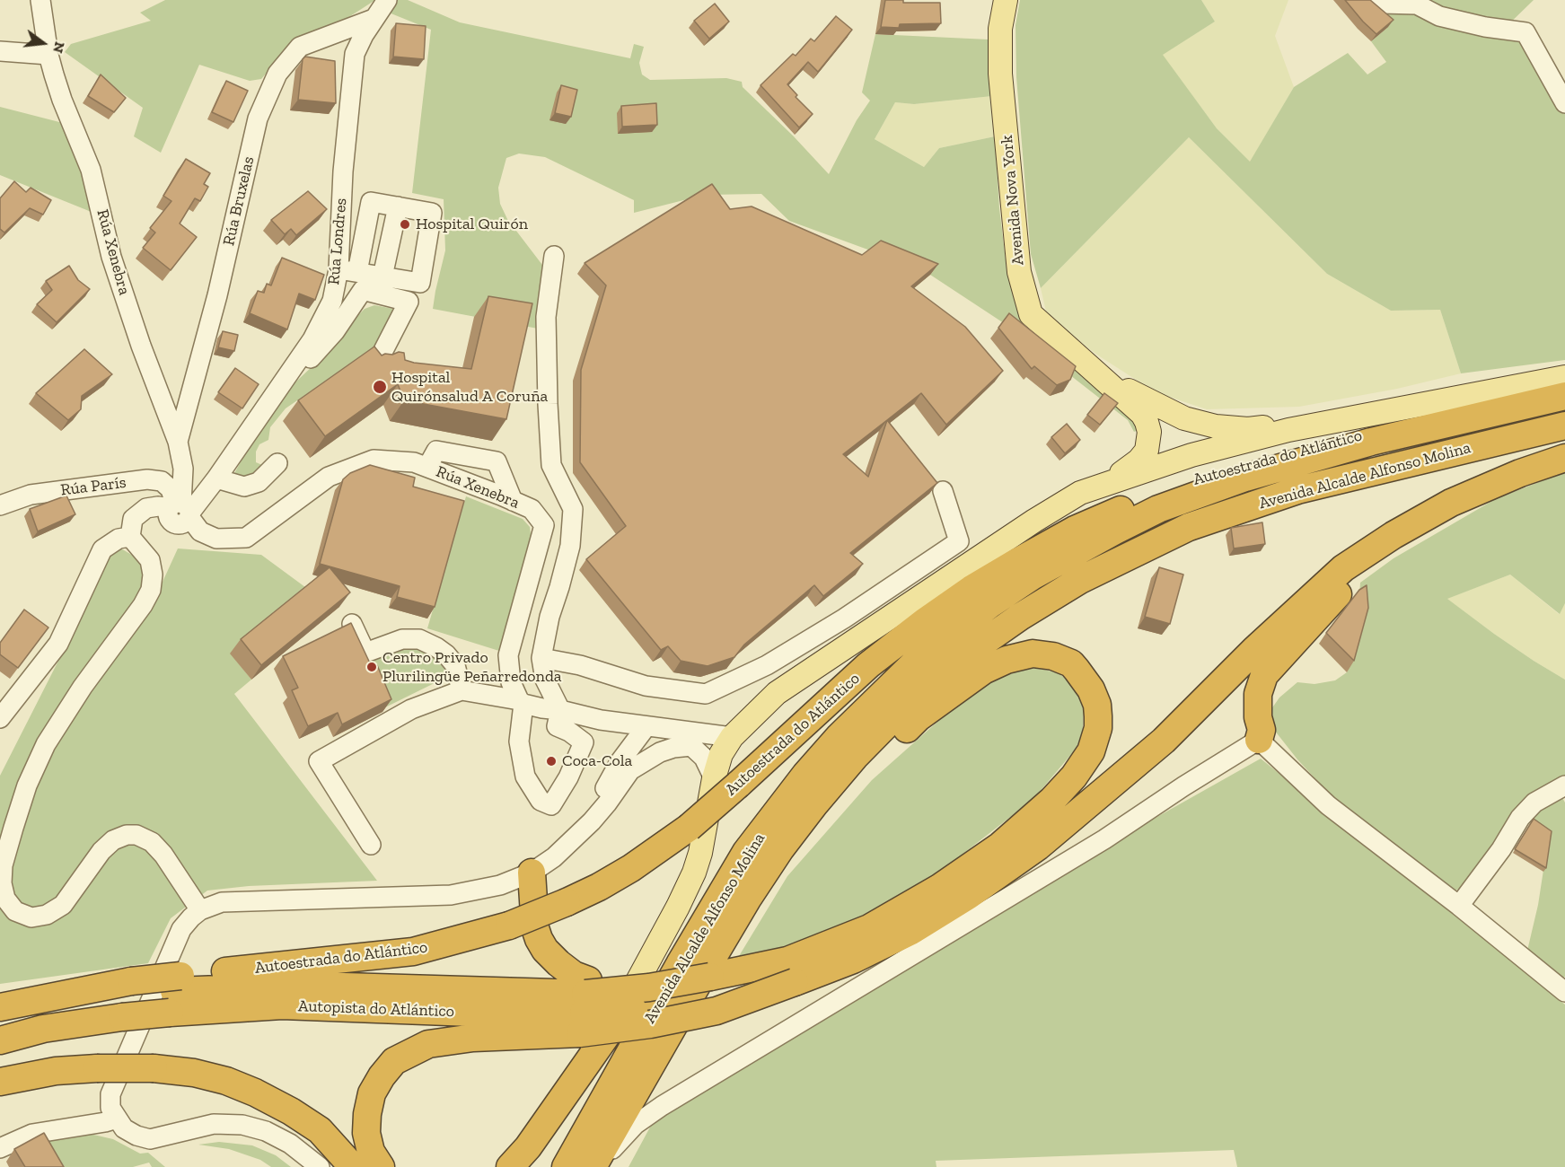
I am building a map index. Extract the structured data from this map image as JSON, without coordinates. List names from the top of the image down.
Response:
{
  "streets": {
    "highway": ["Autoestrada do Atlántico", "Avenida Alcalde Alfonso Molina", "Autopista do Atlántico"],
    "main road": ["Avenida Nova York"],
    "street": [
      "Rúa Bruxelas",
      "Rúa Londres",
      "Rúa Xenebra",
      "Rúa París"
    ]
  },
  "crossings": [
    ["Rúa Bruxelas", "Rúa Londres"],
    ["Rúa Bruxelas", "Rúa Xenebra"],
    ["Rúa Londres", "Rúa Xenebra"],
    ["Rúa Londres", "Rúa París"],
    ["Rúa Xenebra", "Rúa París"],
    ["Autoestrada do Atlántico", "Avenida Alcalde Alfonso Molina"],
    ["Autoestrada do Atlántico", "Autopista do Atlántico"]
  ],
  "places": [
    "Hospital Quirón",
    "Hospital Quirónsalud A Coruña",
    "Centro Privado Plurilingüe Peñarredonda",
    "Coca-Cola"
  ],
  "north": "right"
}
